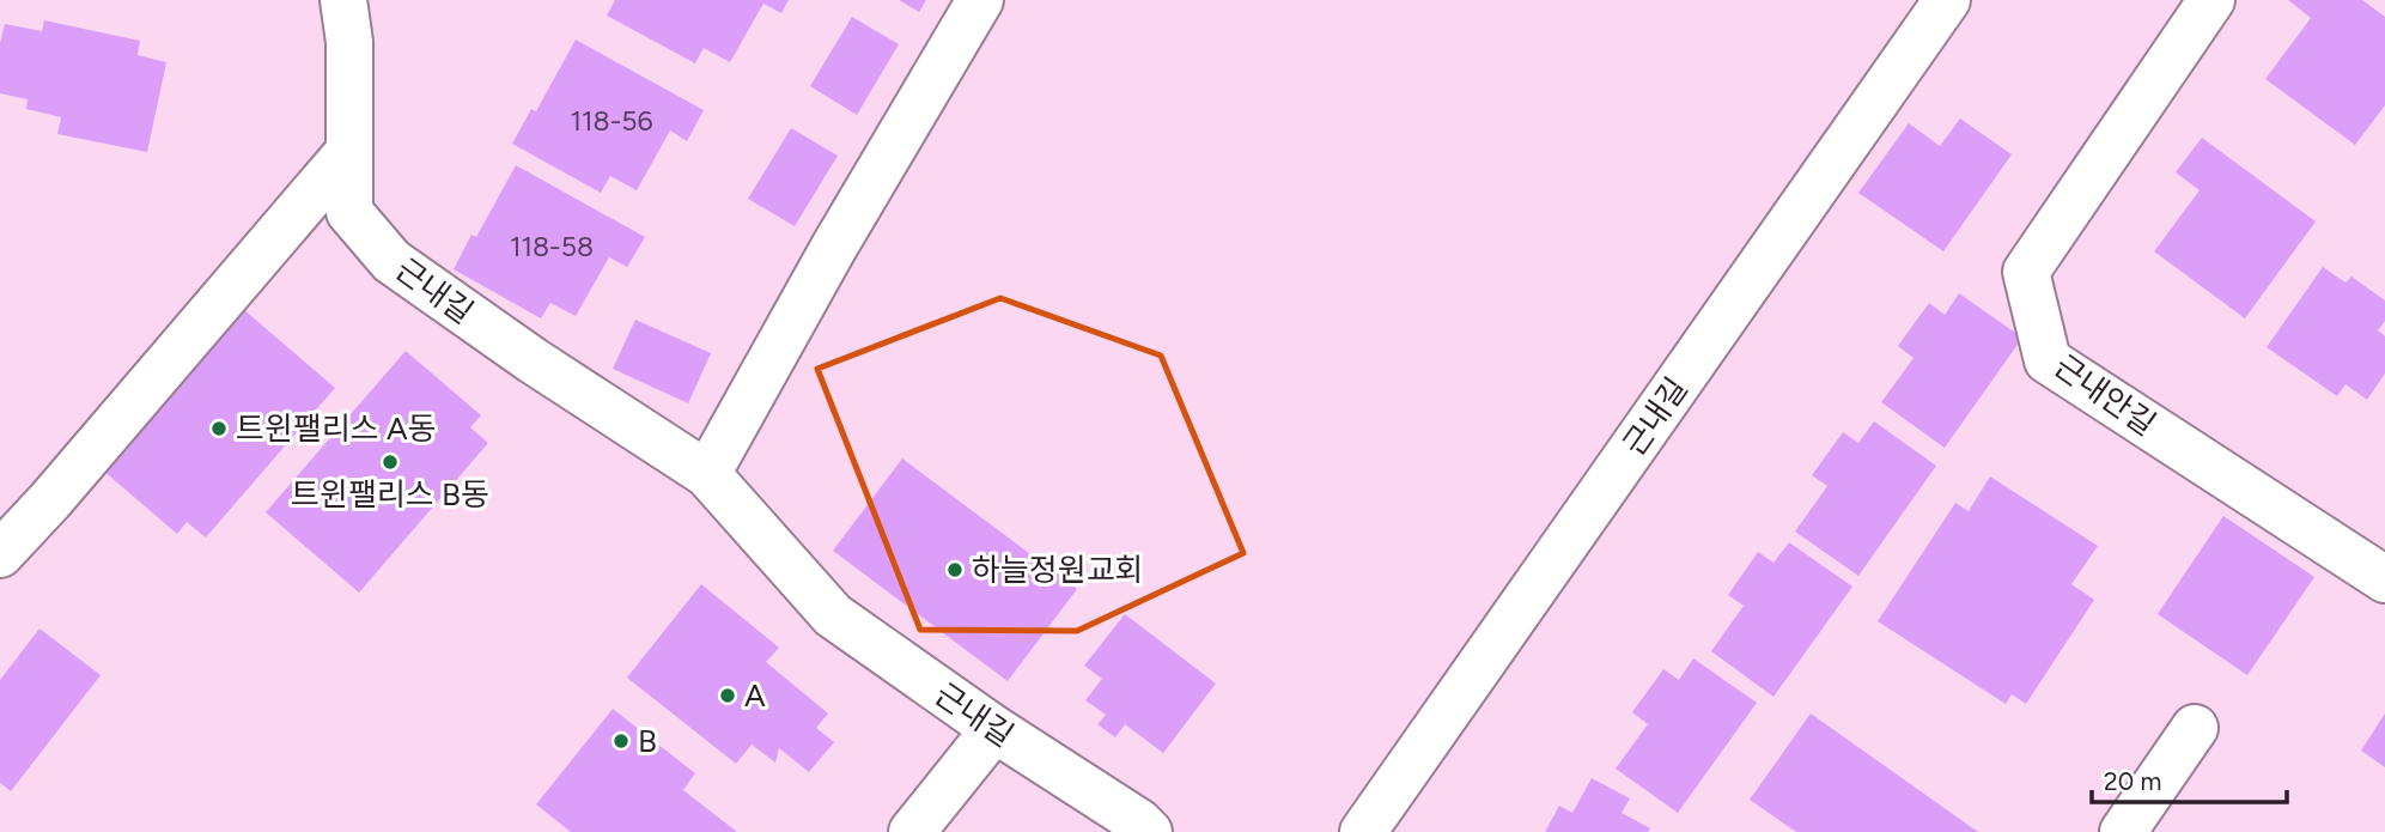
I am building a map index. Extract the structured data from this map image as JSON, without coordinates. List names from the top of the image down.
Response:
{
  "streets": {
    "street": ["근내길", "근내안길"]
  },
  "places": [
    "트윈팰리스 A동",
    "트윈팰리스 B동",
    "하늘정원교회",
    "A",
    "B"
  ],
  "house_numbers": ["118-56", "118-58"],
  "scale_bar": "20 m"
}
